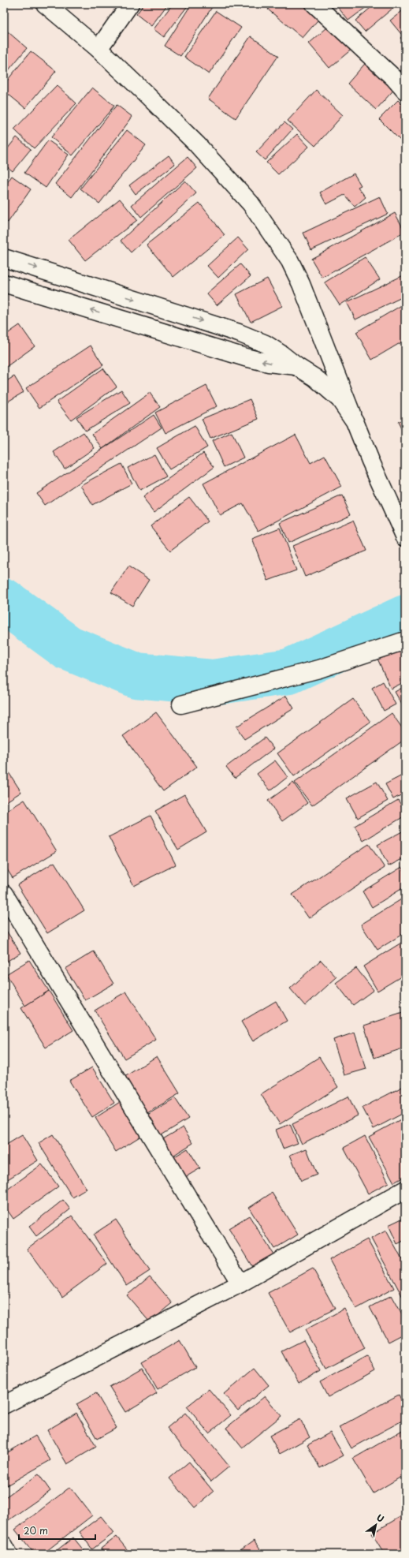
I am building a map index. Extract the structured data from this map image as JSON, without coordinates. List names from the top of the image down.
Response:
{
  "scale_bar": "20 m",
  "north": "top right"
}
